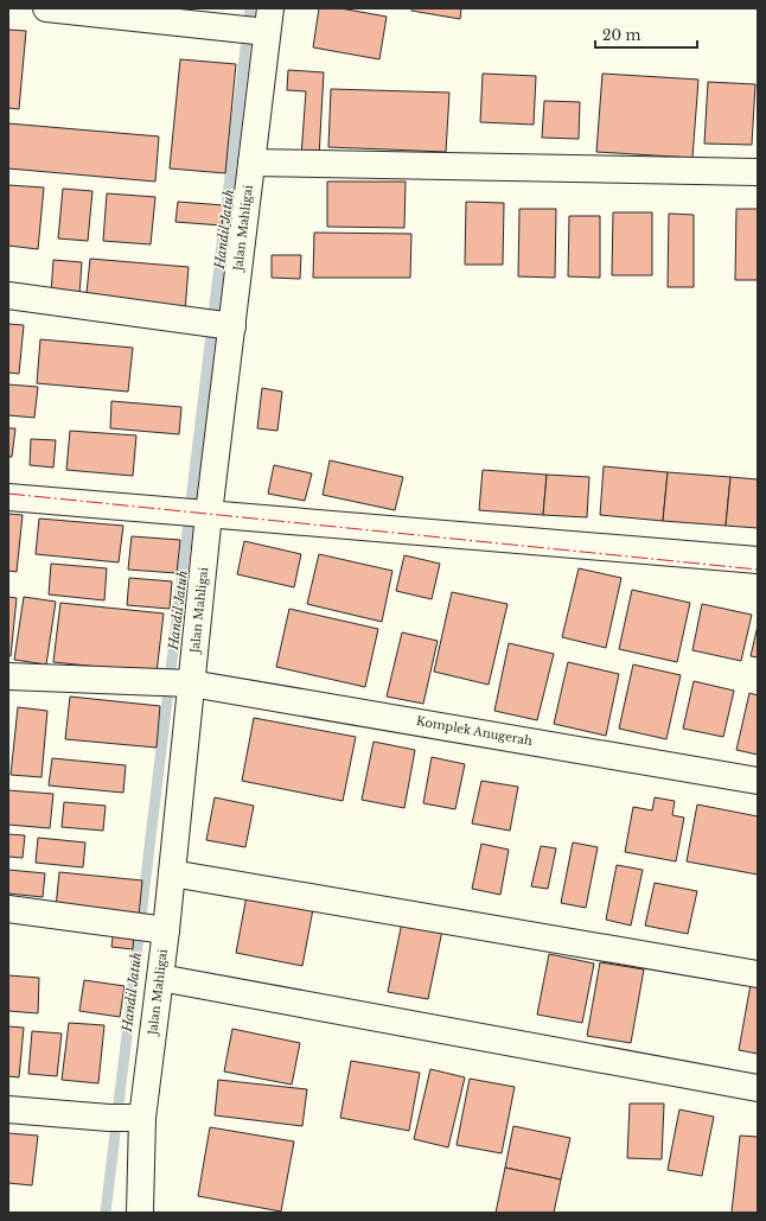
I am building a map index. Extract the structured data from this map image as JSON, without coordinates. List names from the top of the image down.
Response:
{
  "streets": {
    "street": ["Jalan Mahligai", "Komplek Anugerah"]
  },
  "crossings": [
    ["Jalan Mahligai", "Komplek Anugerah"]
  ],
  "water": ["Handil Jatuh"],
  "scale_bar": "20 m"
}
